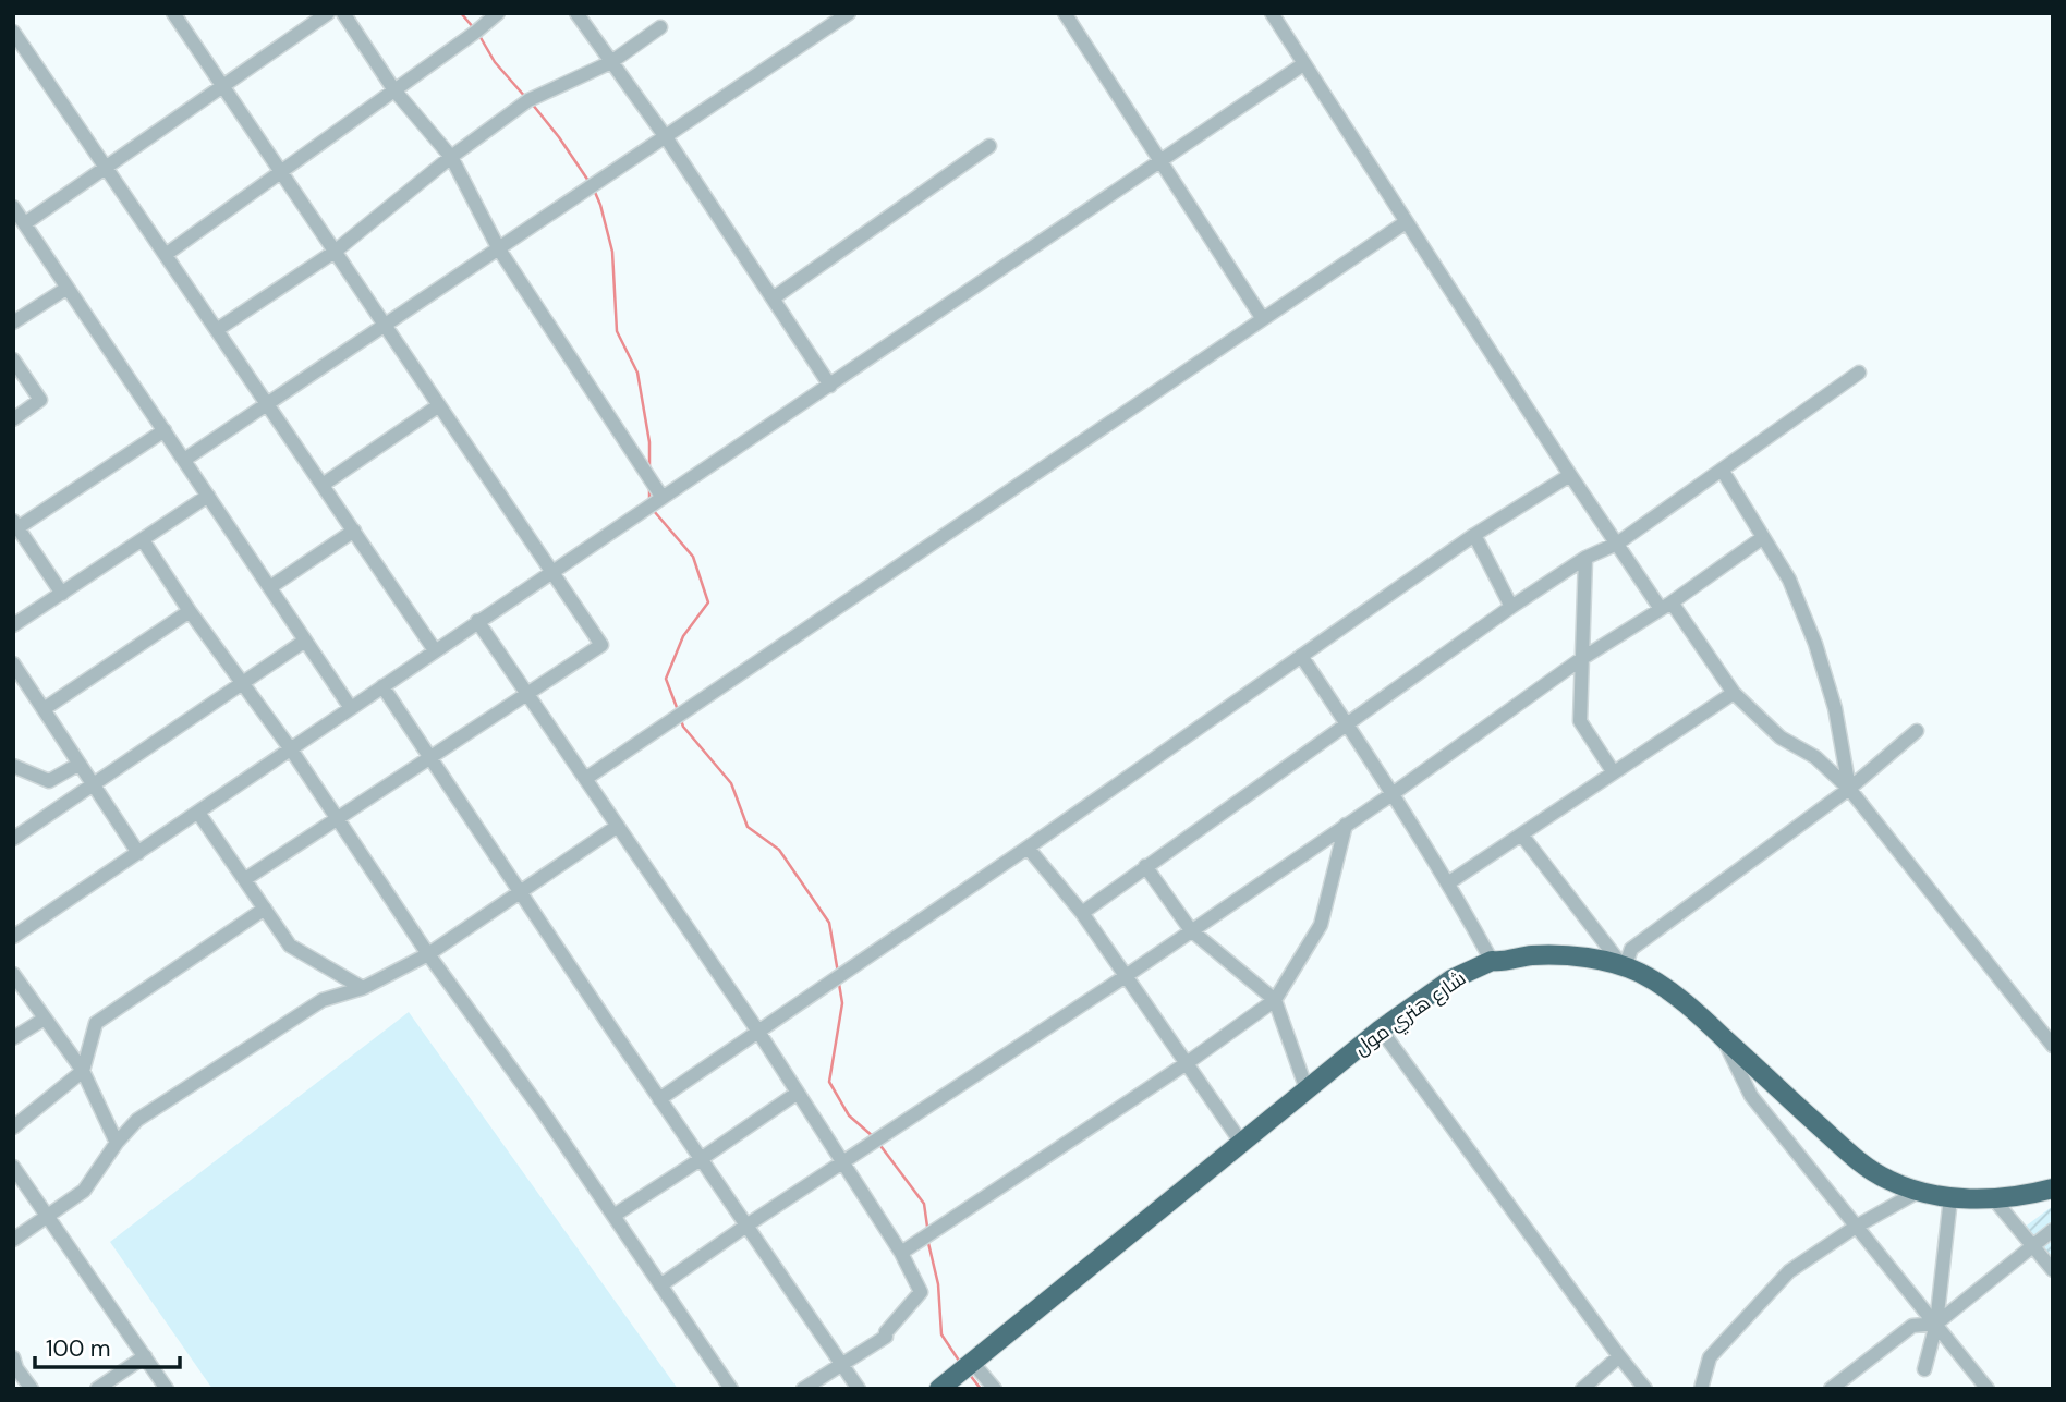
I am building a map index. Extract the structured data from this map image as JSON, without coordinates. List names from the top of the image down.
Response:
{
  "streets": {
    "highway": ["شارع هنري مول"]
  },
  "scale_bar": "100 m"
}
